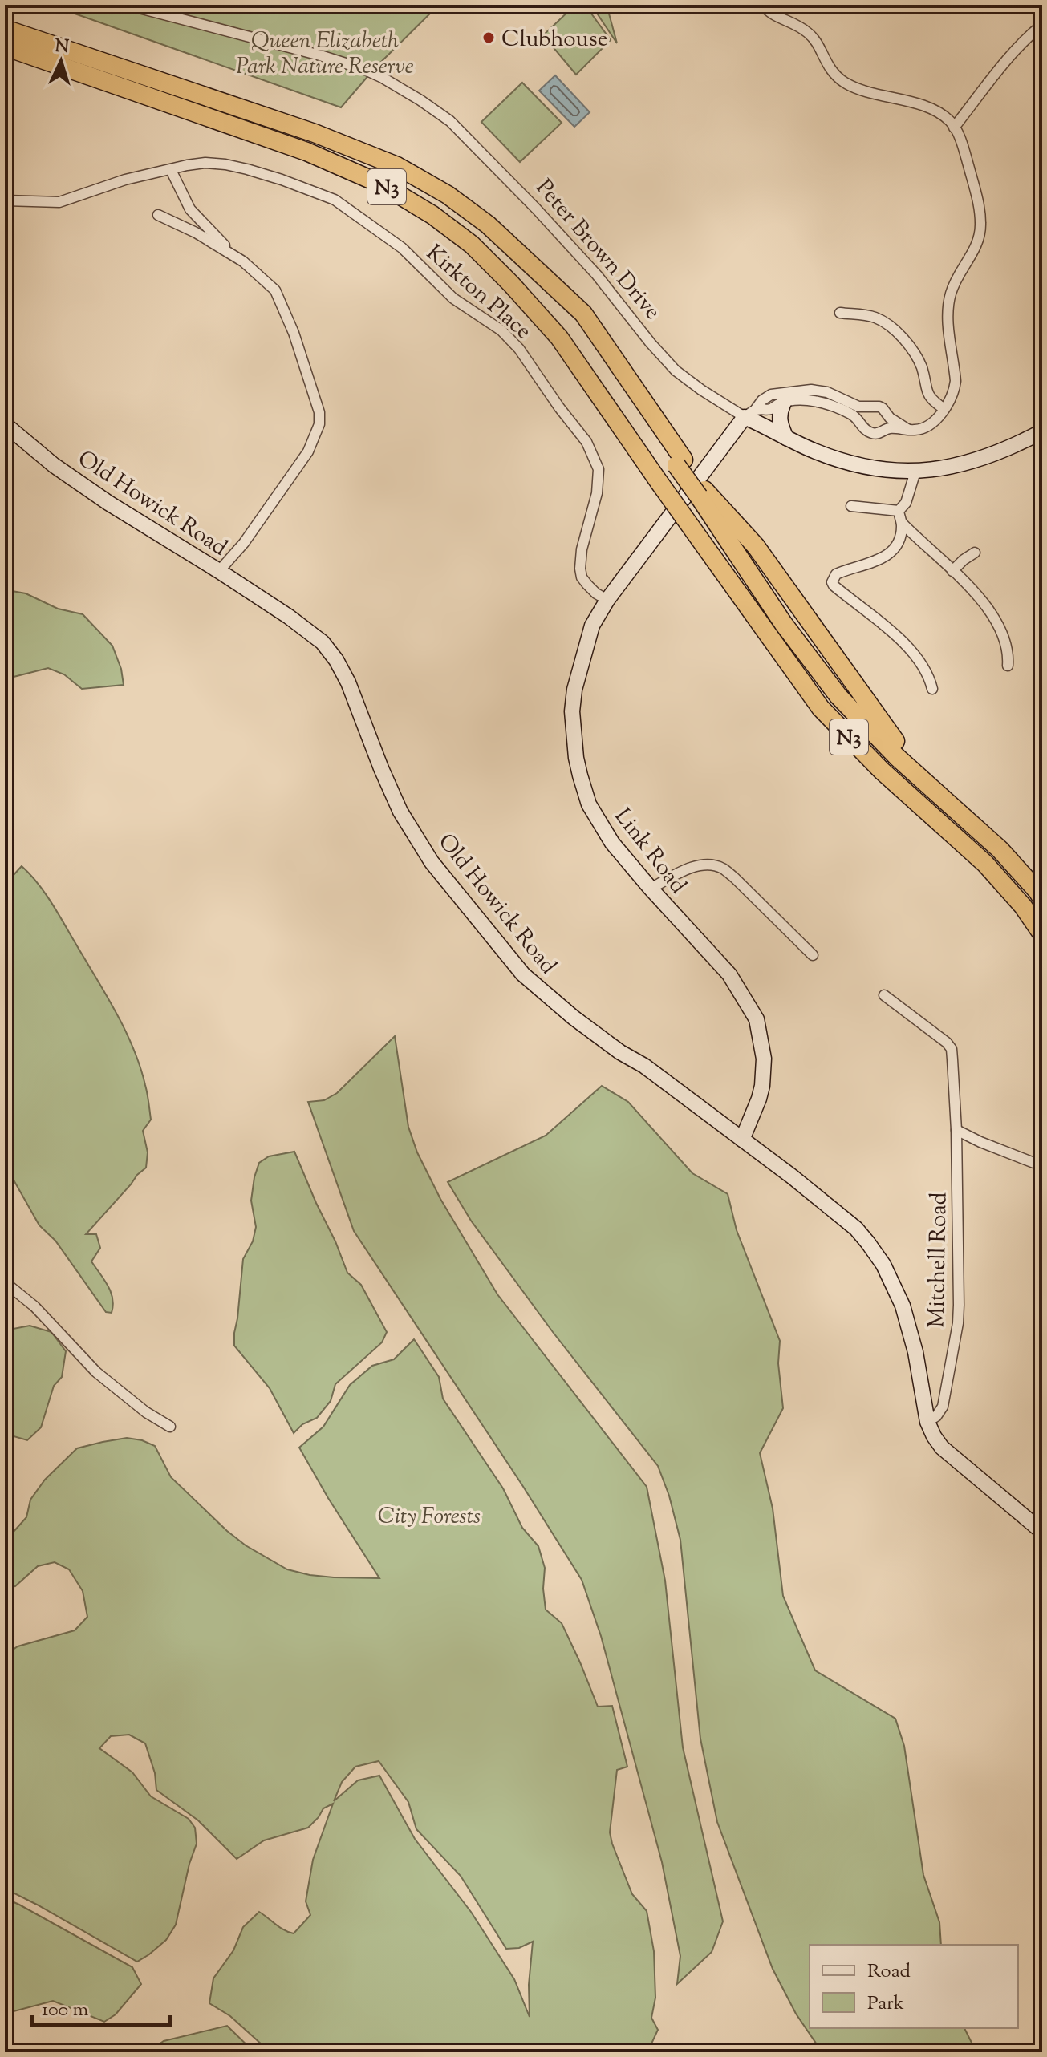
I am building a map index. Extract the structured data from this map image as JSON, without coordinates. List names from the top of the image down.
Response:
{
  "streets": {
    "highway": ["N3"],
    "main road": ["Peter Brown Drive", "Old Howick Road", "Link Road"],
    "street": ["Kirkton Place", "Mitchell Road"]
  },
  "crossings": [
    ["Peter Brown Drive", "Link Road"],
    ["Kirkton Place", "Link Road"],
    ["Old Howick Road", "Link Road"],
    ["Old Howick Road", "Mitchell Road"]
  ],
  "parks": ["Queen Elizabeth Park Nature Reserve", "City Forests"],
  "places": ["Clubhouse"],
  "legend": ["Road", "Park"],
  "scale_bar": "100 m",
  "north": "top"
}
